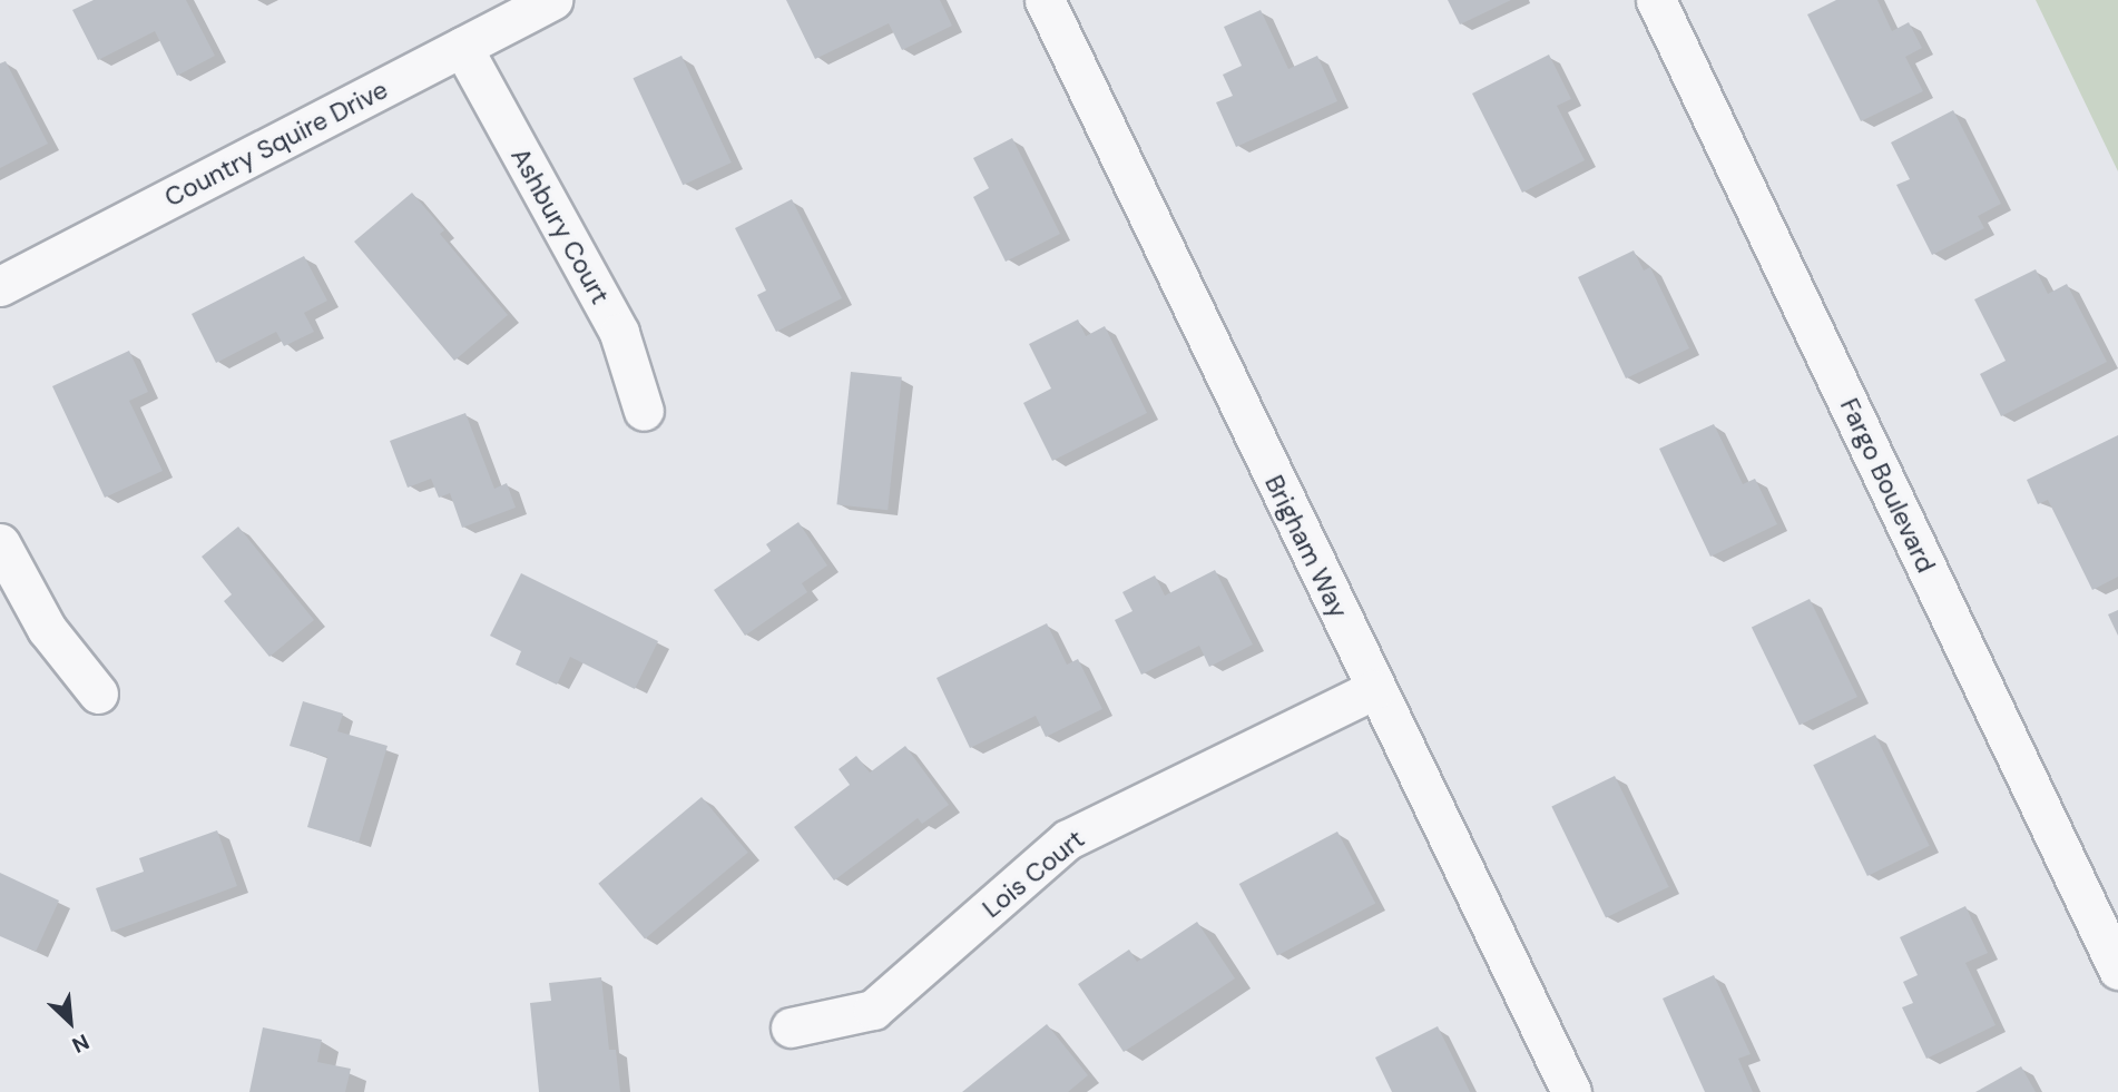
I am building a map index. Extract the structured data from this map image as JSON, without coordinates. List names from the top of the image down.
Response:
{
  "streets": {
    "street": [
      "Country Squire Drive",
      "Ashbury Court",
      "Fargo Boulevard",
      "Brigham Way",
      "Lois Court"
    ]
  },
  "crossings": [
    ["Country Squire Drive", "Ashbury Court"],
    ["Brigham Way", "Lois Court"]
  ],
  "north": "bottom right"
}
